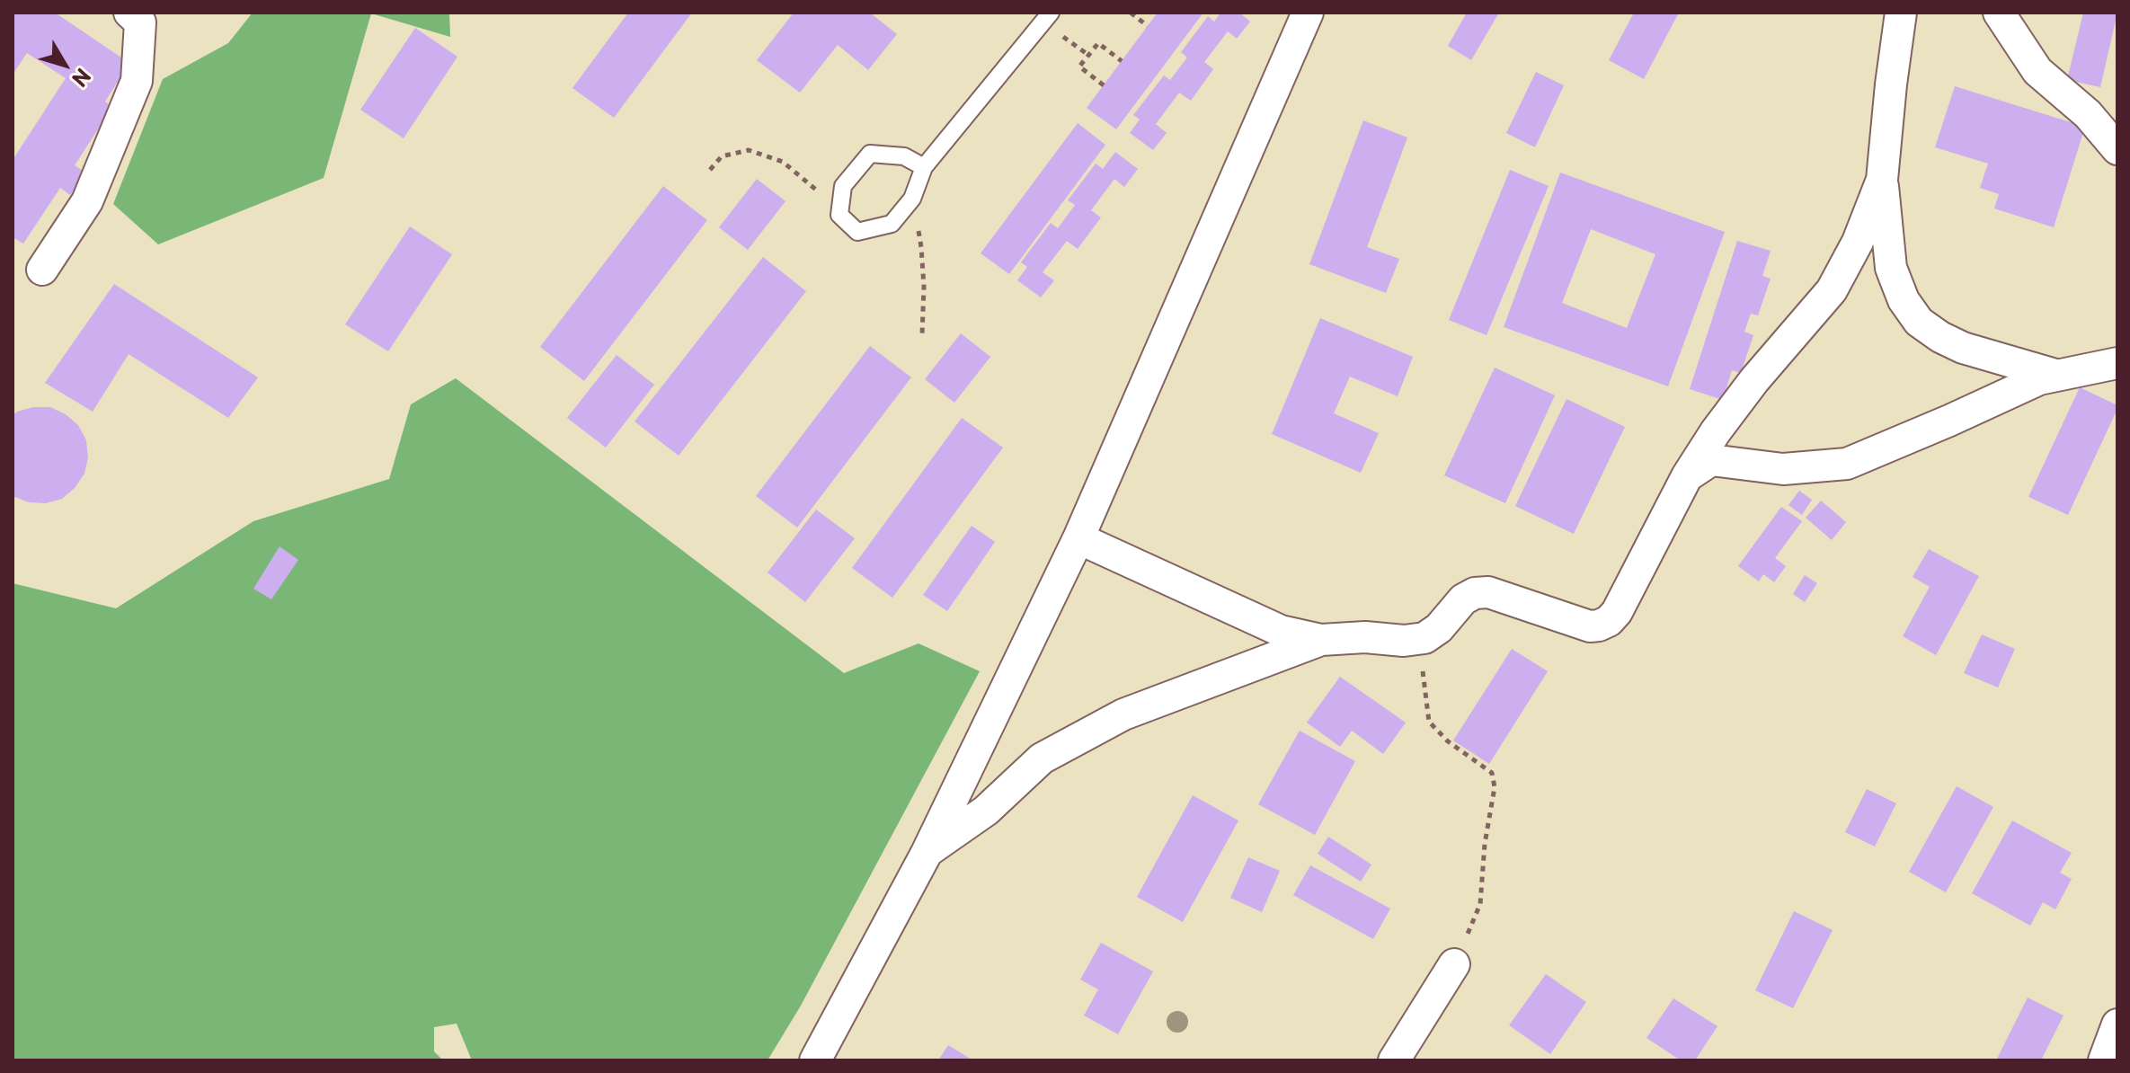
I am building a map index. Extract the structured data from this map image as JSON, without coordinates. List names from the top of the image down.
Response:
{
  "north": "bottom right"
}
